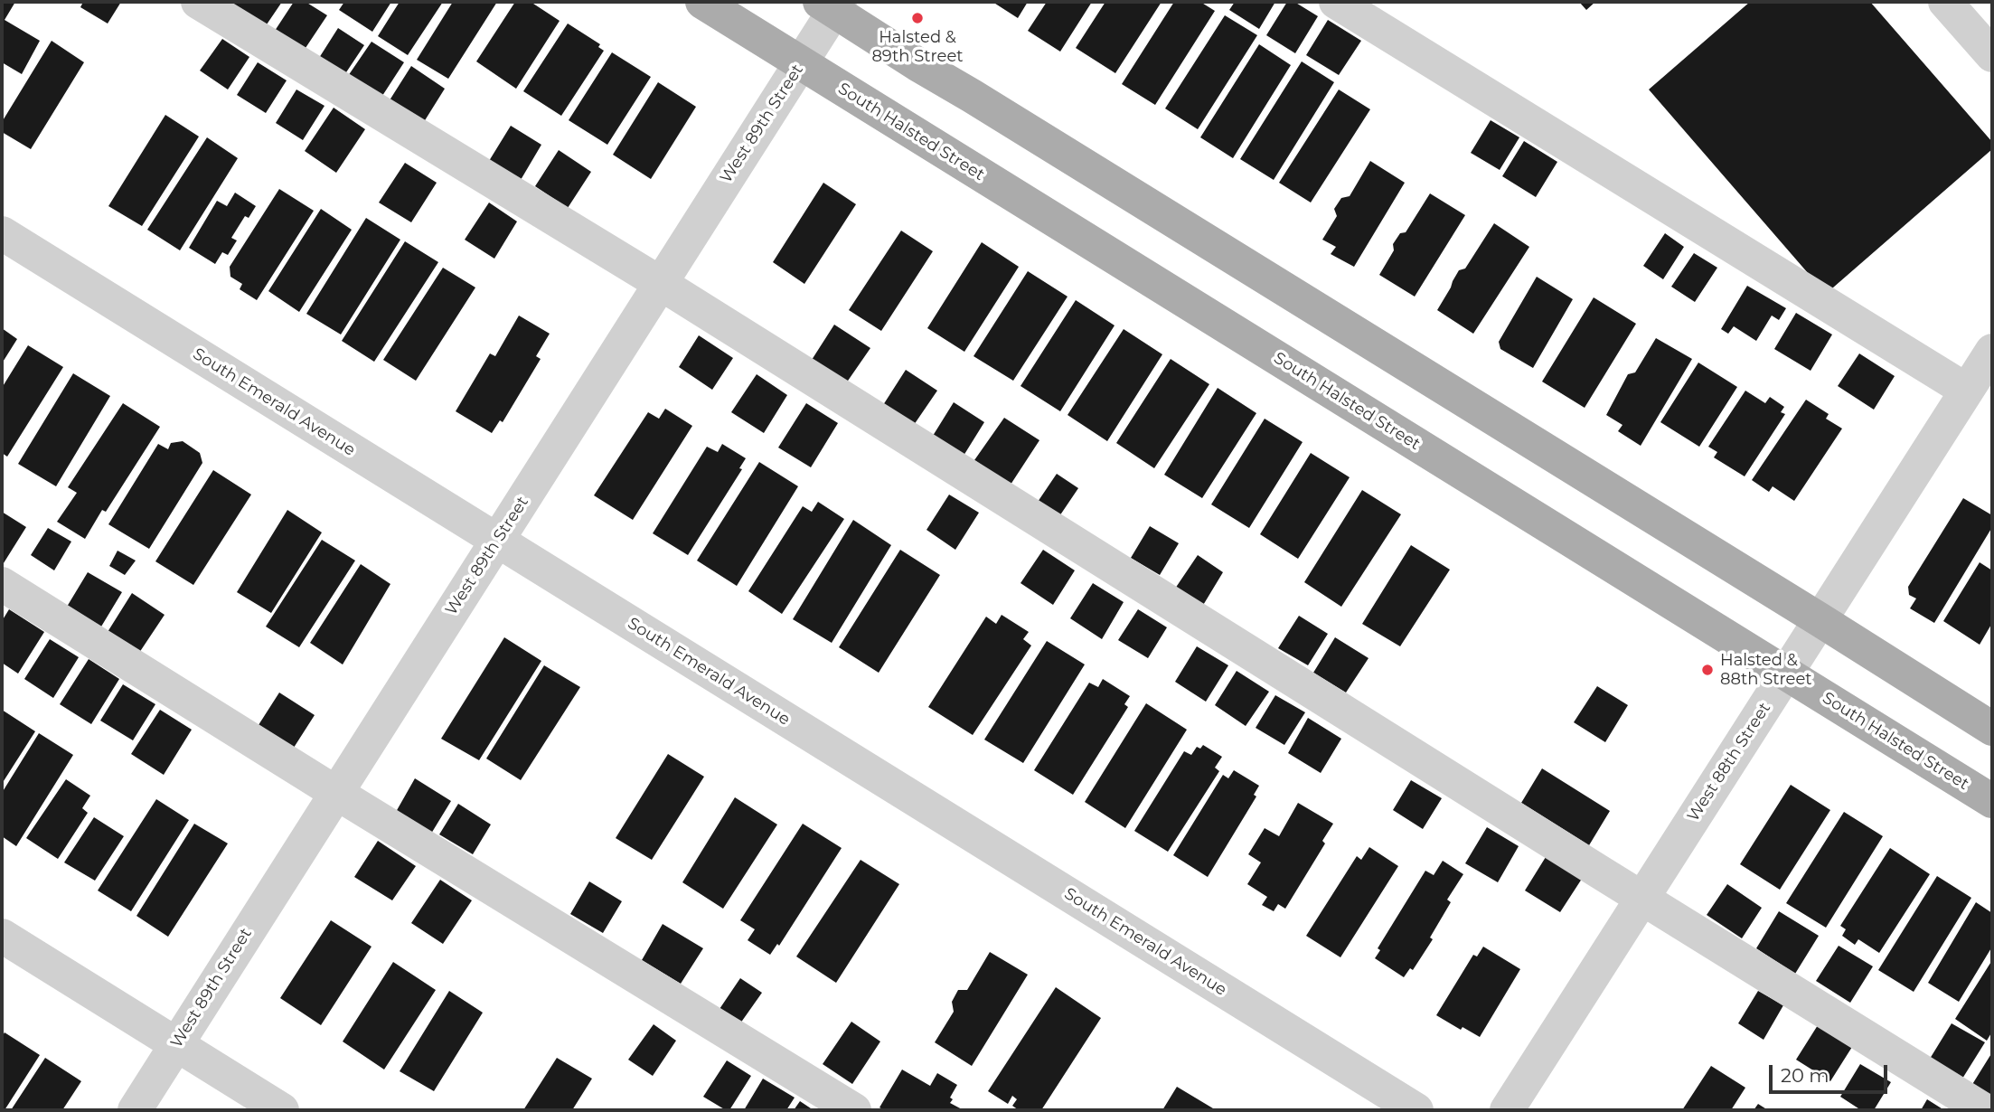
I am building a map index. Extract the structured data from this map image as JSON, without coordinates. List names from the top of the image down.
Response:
{
  "streets": {
    "main road": ["South Halsted Street"],
    "street": ["West 89th Street", "South Emerald Avenue", "West 88th Street"]
  },
  "crossings": [
    ["West 89th Street", "South Halsted Street"],
    ["West 89th Street", "South Emerald Avenue"],
    ["South Halsted Street", "West 88th Street"]
  ],
  "places": ["Halsted & 89th Street", "Halsted & 88th Street"],
  "scale_bar": "20 m"
}
